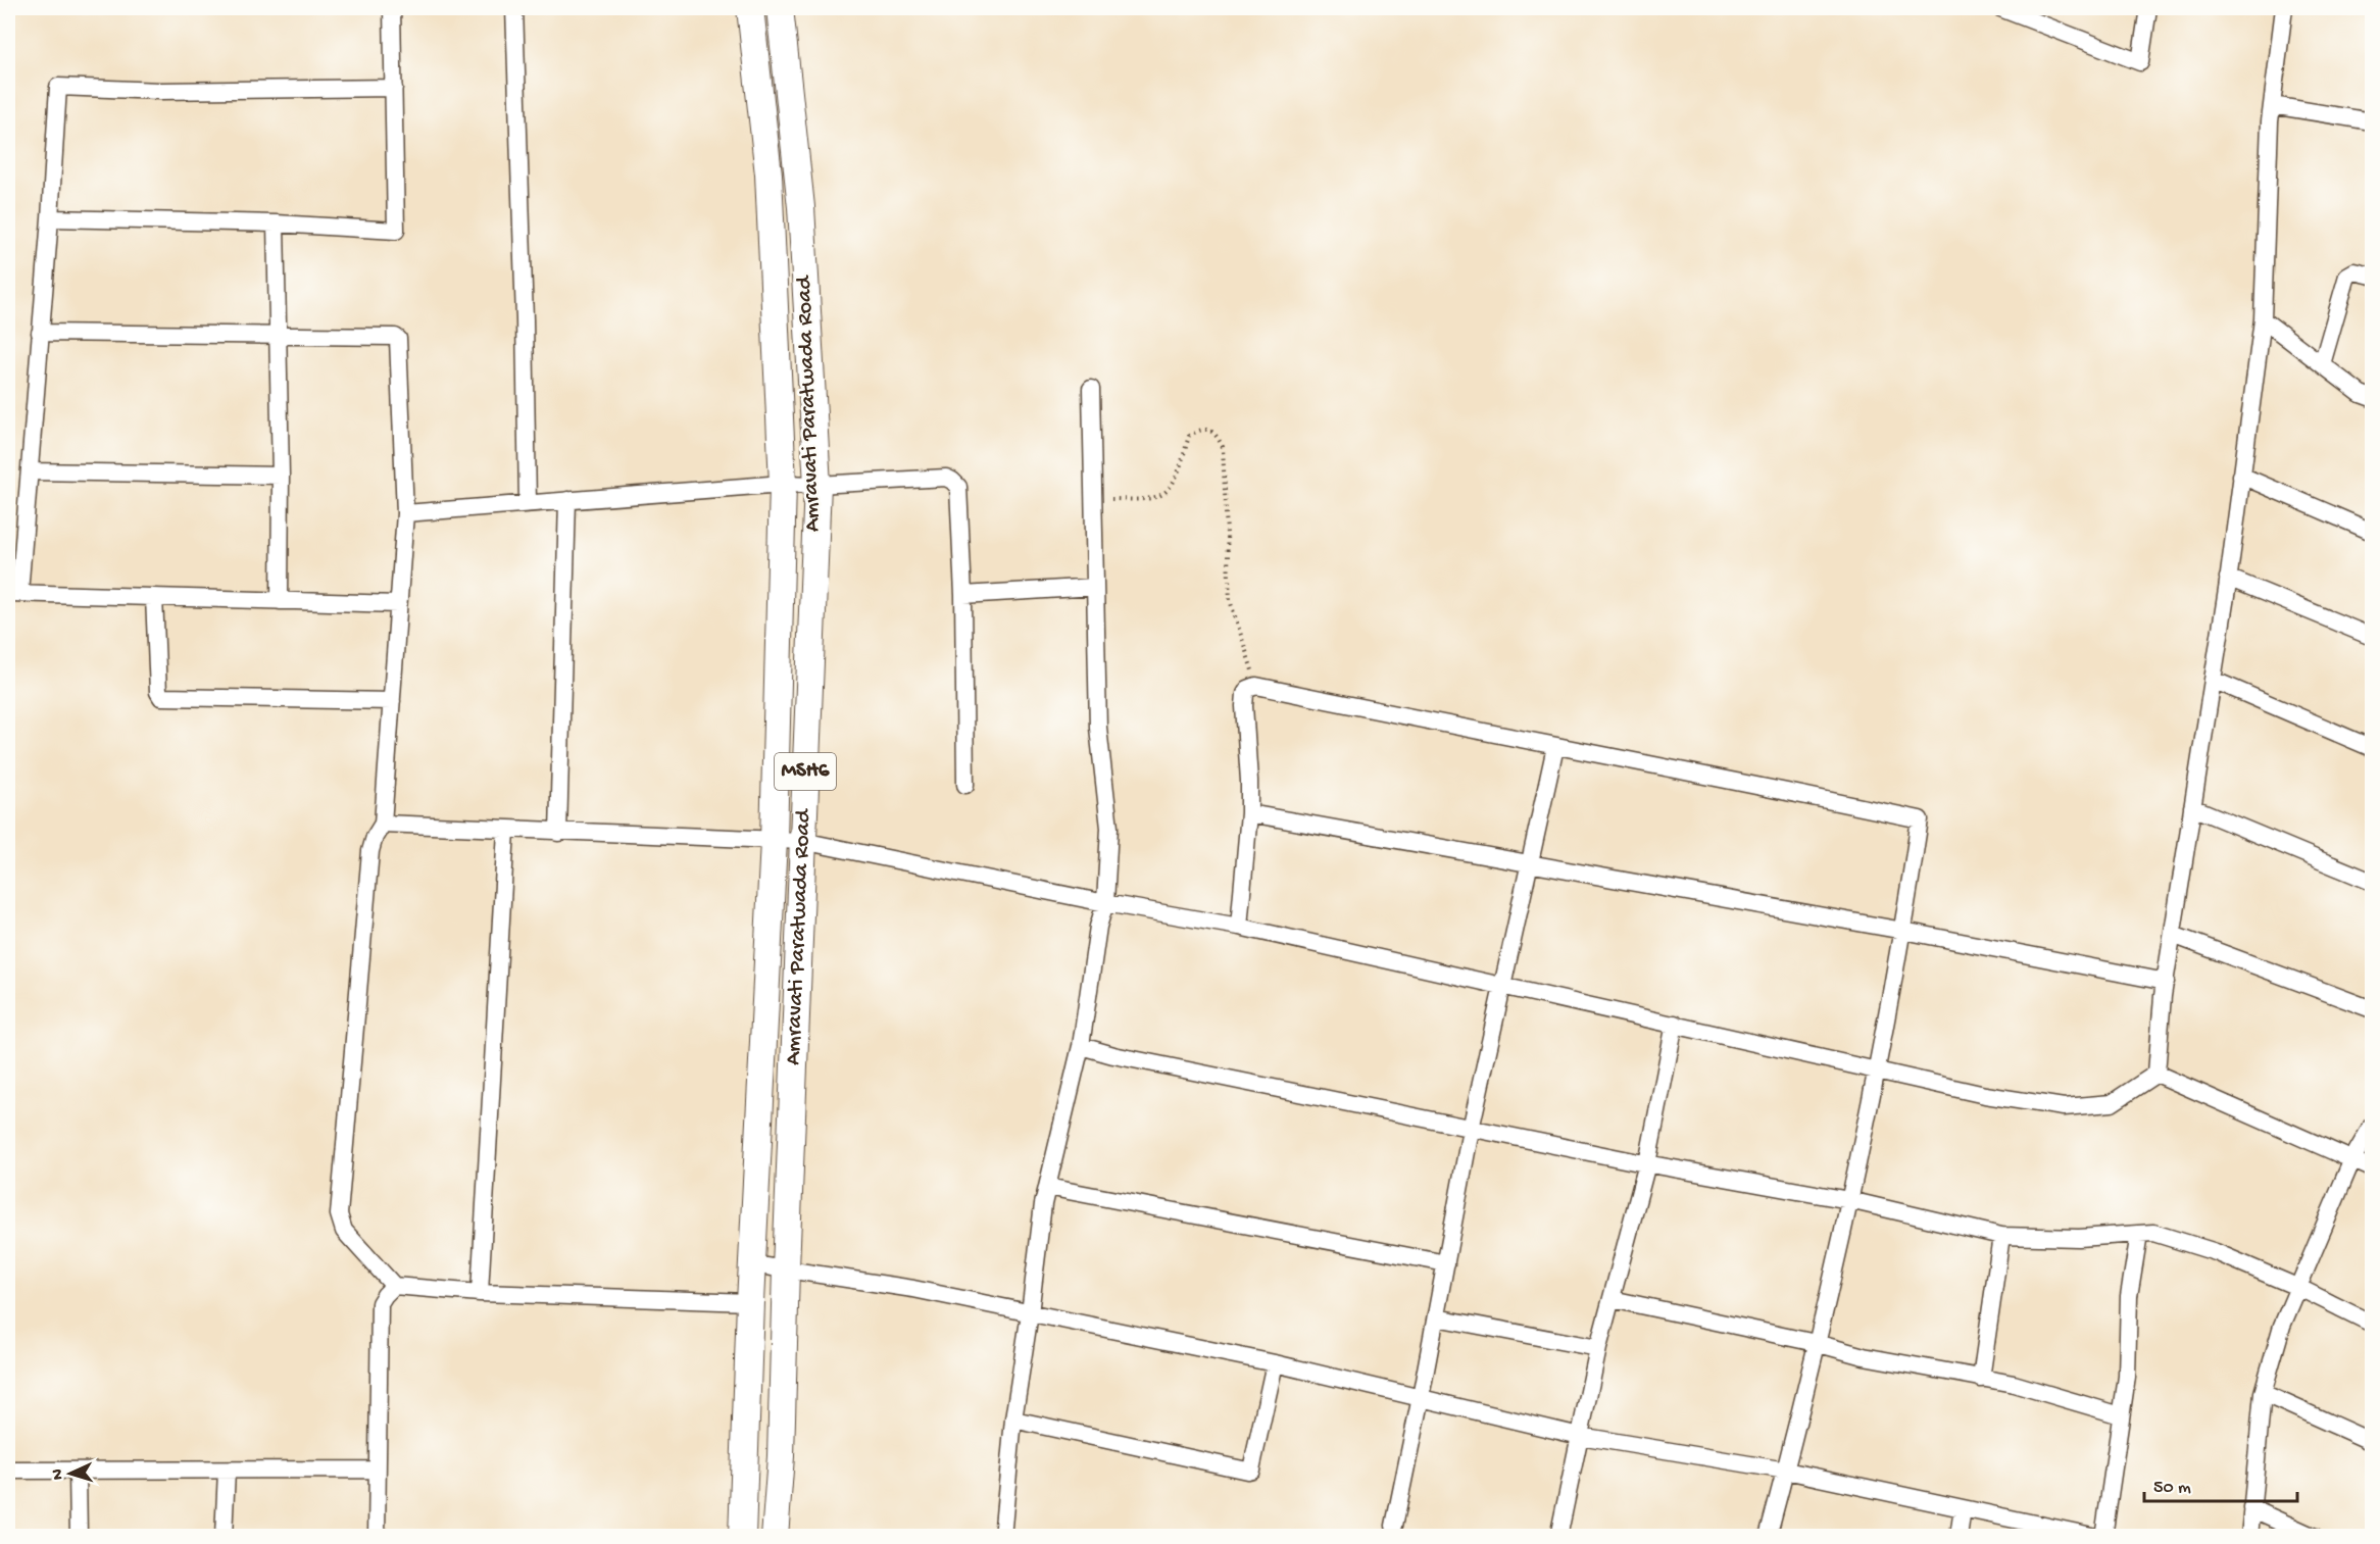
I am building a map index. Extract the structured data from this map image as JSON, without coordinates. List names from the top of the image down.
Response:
{
  "streets": {
    "main road": ["Amravati Paratwada Road", "MSH6"]
  },
  "scale_bar": "50 m",
  "north": "left"
}
